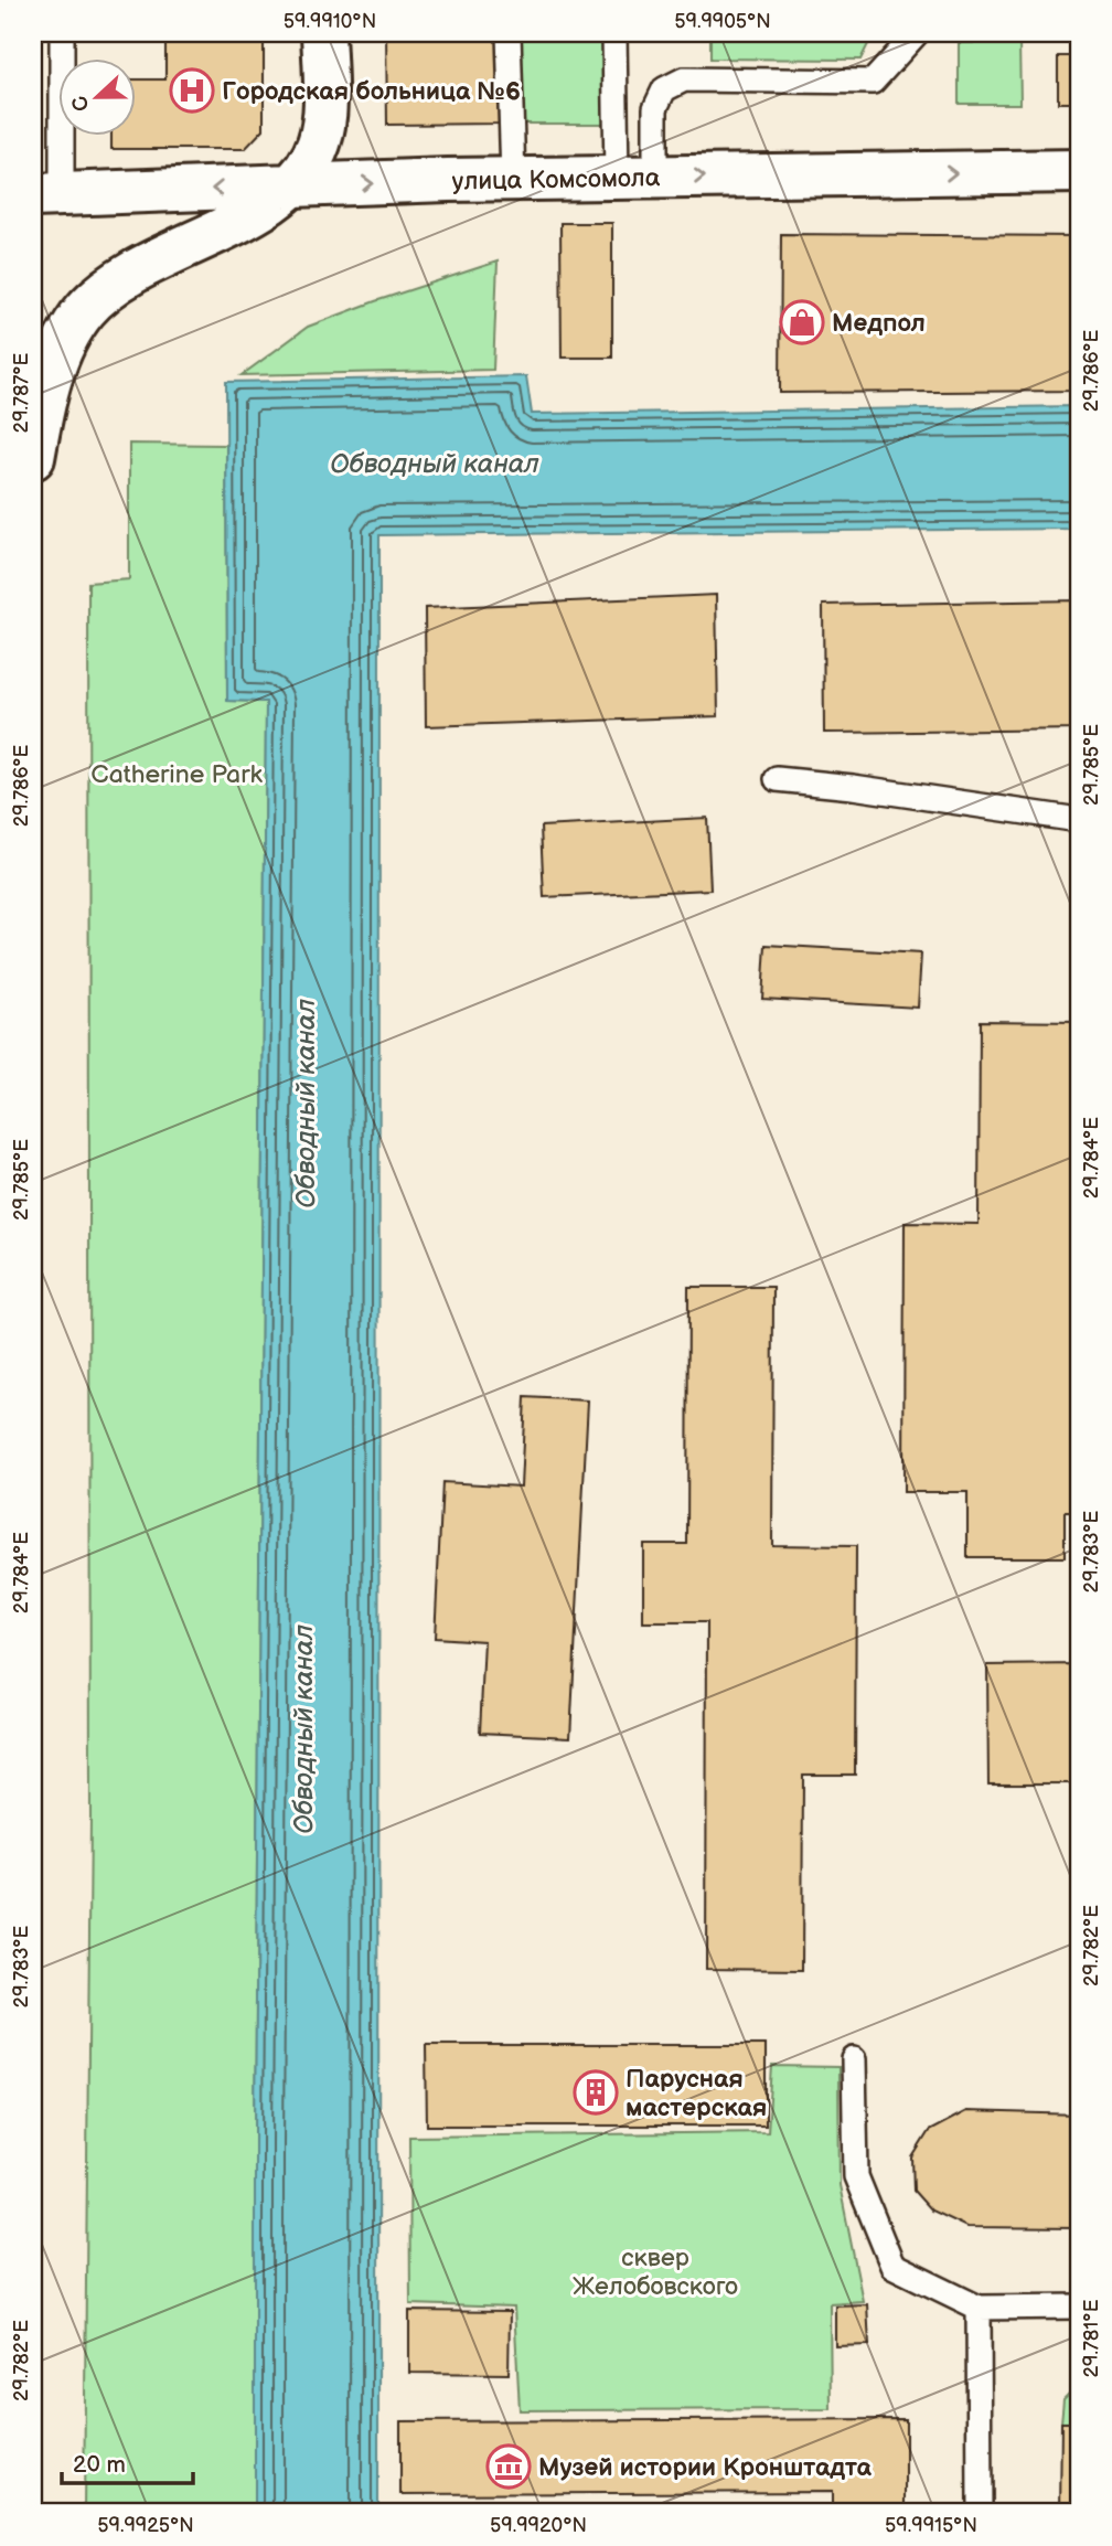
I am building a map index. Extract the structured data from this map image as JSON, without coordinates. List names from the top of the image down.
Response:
{
  "streets": {
    "street": ["улица Комсомола"]
  },
  "water": ["Обводный канал"],
  "parks": ["Catherine Park", "сквер Желобовского"],
  "places": {
    "hospital": ["Городская больница №6"],
    "shop": ["Медпол"],
    "building": ["Парусная мастерская"],
    "museum": ["Музей истории Кронштадта"]
  },
  "scale_bar": "20 m",
  "north": "left",
  "coordinates": [
    "59.9910°N",
    "59.9905°N",
    "29.786°E",
    "29.787°E",
    "29.785°E",
    "29.784°E",
    "29.783°E",
    "29.782°E",
    "29.781°E",
    "59.9925°N",
    "59.9920°N",
    "59.9915°N"
  ]
}
